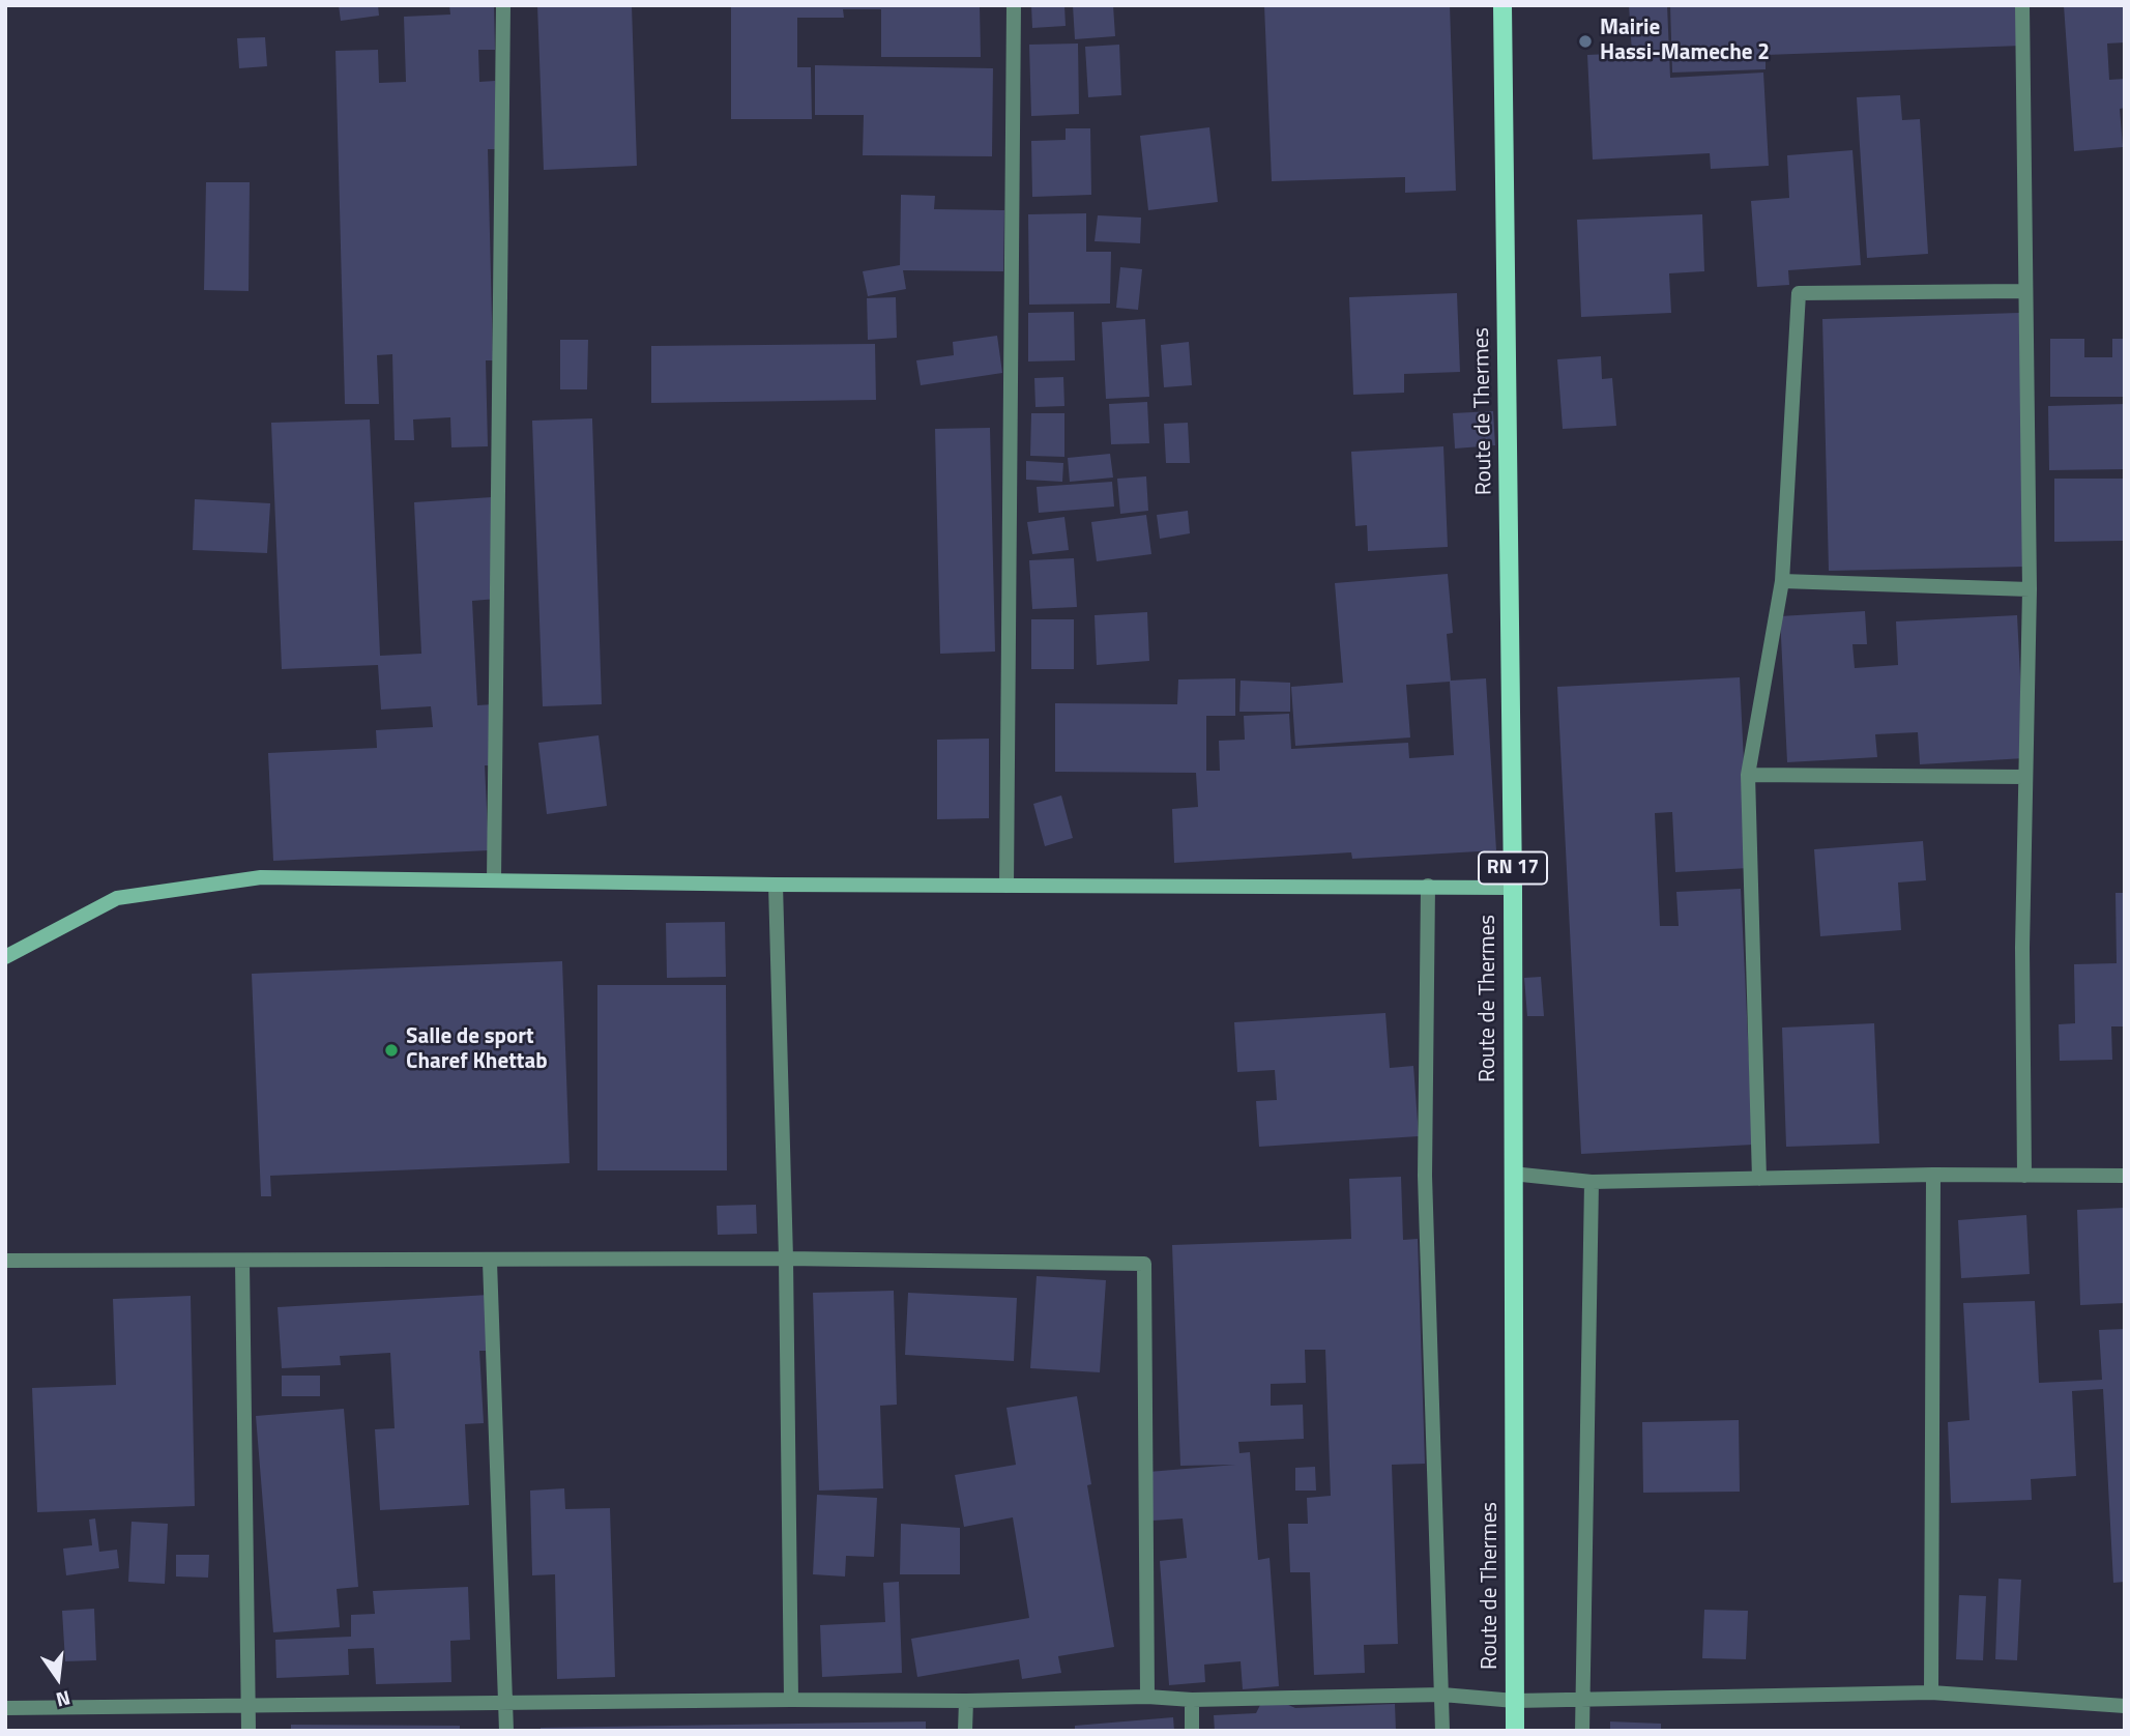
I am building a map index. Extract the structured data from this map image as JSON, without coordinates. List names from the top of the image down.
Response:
{
  "streets": {
    "main road": ["Route de Thermes", "RN 17"]
  },
  "places": ["Mairie Hassi-Mameche 2", "Salle de sport Charef Khettab"],
  "north": "bottom"
}
